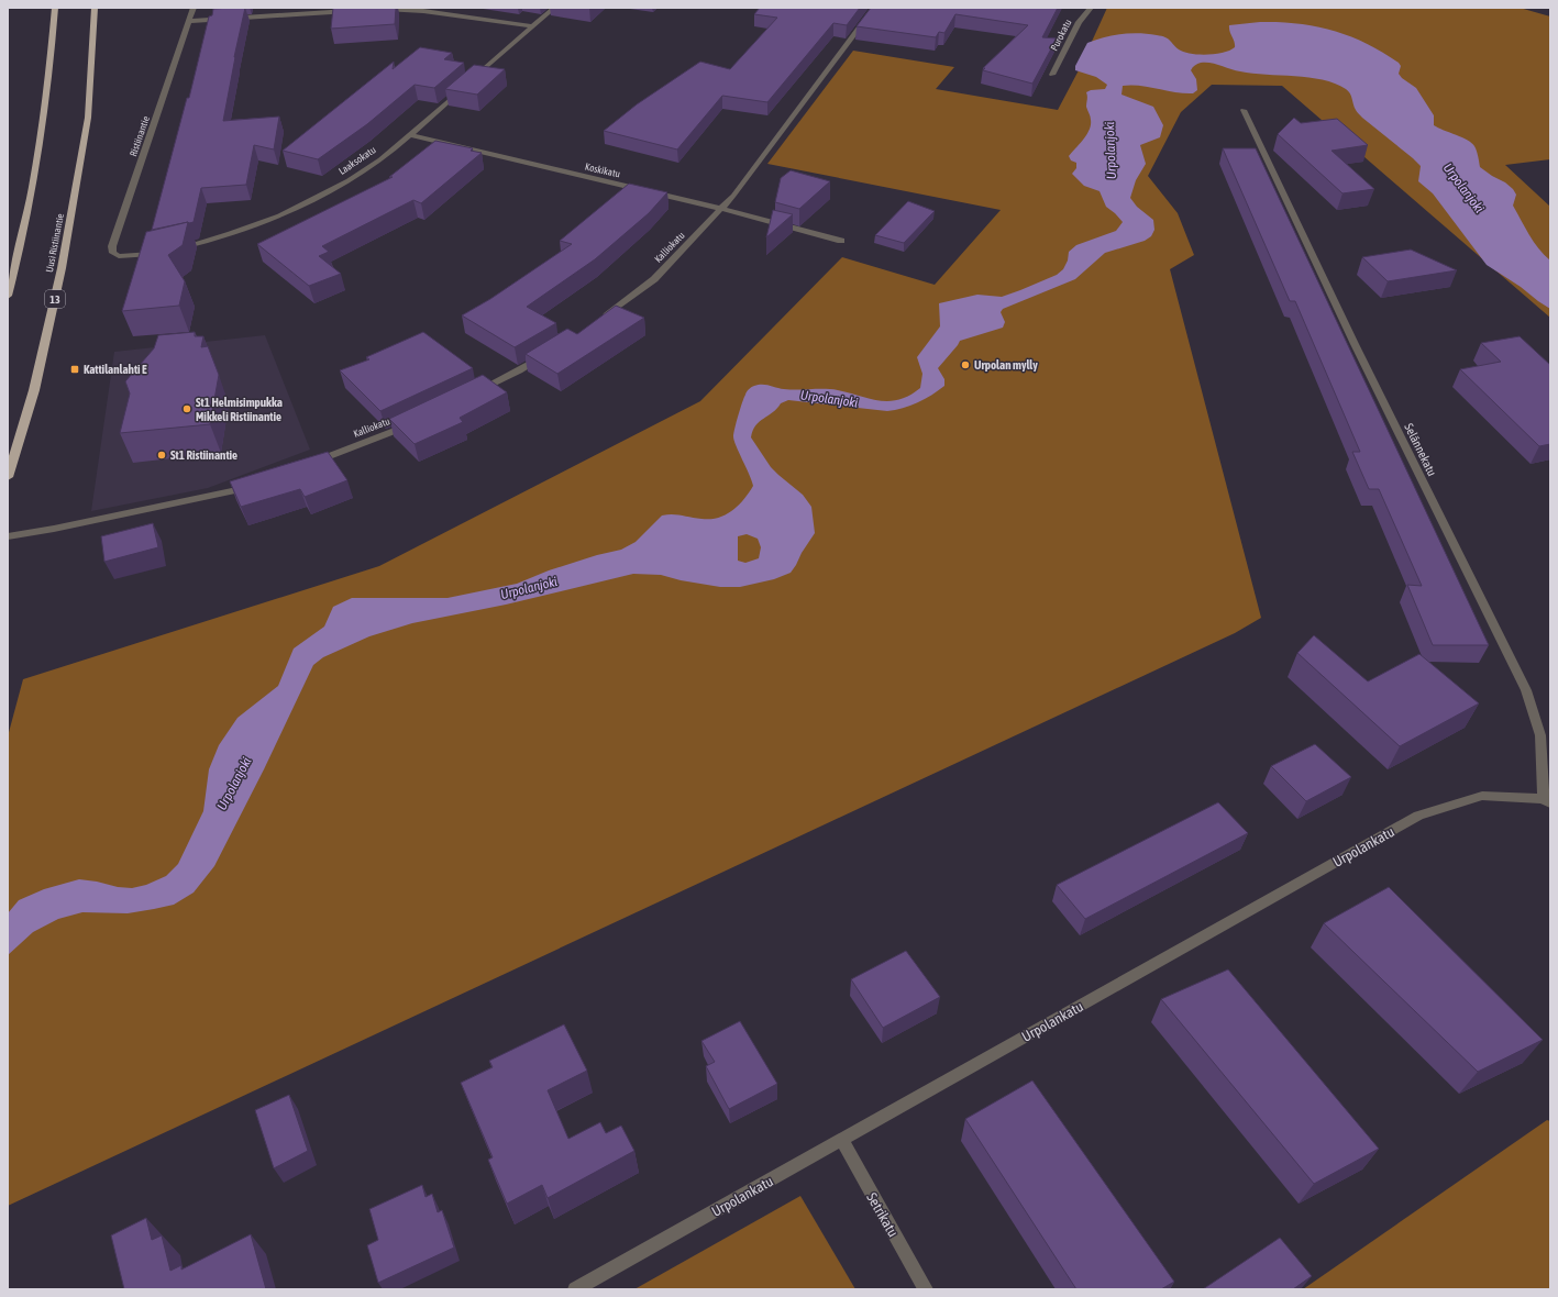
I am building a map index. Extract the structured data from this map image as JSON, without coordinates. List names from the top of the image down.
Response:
{
  "streets": {
    "highway": ["Uusi Ristiinantie", "13"],
    "street": [
      "Purokatu",
      "Ristiinantie",
      "Laaksokatu",
      "Koskikatu",
      "Kalliokatu",
      "Selännekatu",
      "Urpolankatu",
      "Setrikatu"
    ]
  },
  "crossings": [
    ["Laaksokatu", "Koskikatu"],
    ["Koskikatu", "Kalliokatu"],
    ["Selännekatu", "Urpolankatu"],
    ["Urpolankatu", "Setrikatu"]
  ],
  "water": ["Urpolanjoki"],
  "places": {
    "other": ["Urpolan mylly", "St1 Helmisimpukka Mikkeli Ristiinantie", "St1 Ristiinantie"],
    "transit": ["Kattilanlahti E"]
  }
}
